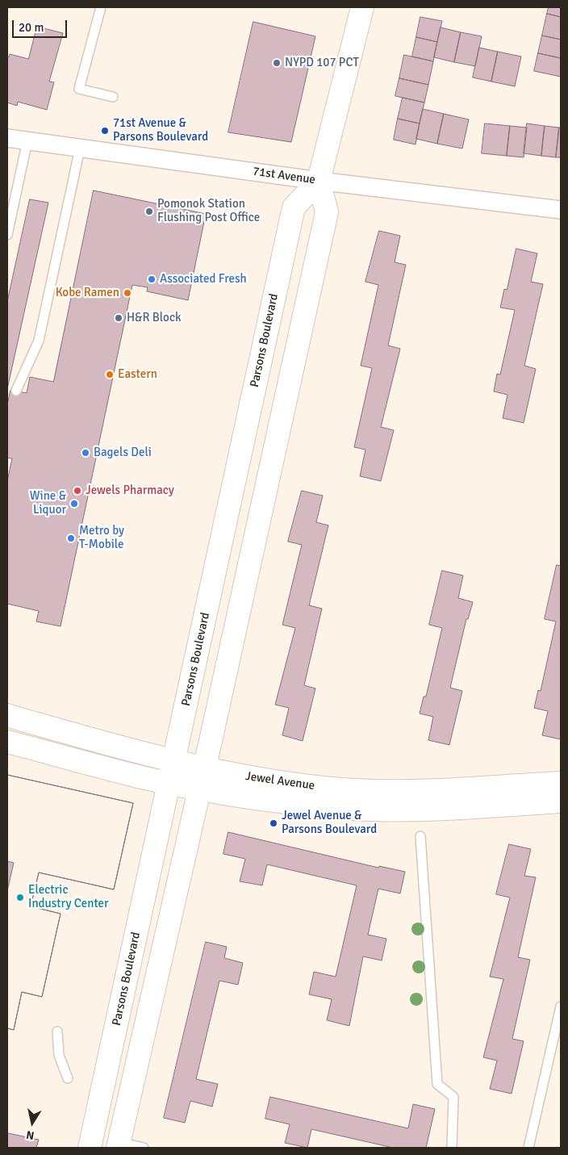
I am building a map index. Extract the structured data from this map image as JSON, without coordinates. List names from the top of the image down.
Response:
{
  "streets": {
    "street": ["71st Avenue", "Parsons Boulevard", "Jewel Avenue"]
  },
  "crossings": [
    ["71st Avenue", "Parsons Boulevard"],
    ["Parsons Boulevard", "Jewel Avenue"]
  ],
  "places": [
    "NYPD 107 PCT",
    "71st Avenue & Parsons Boulevard",
    "Pomonok Station Flushing Post Office",
    "Associated Fresh",
    "Kobe Ramen",
    "H&R Block",
    "Eastern",
    "Bagels Deli",
    "Jewels Pharmacy",
    "Wine & Liquor",
    "Metro by T-Mobile",
    "Jewel Avenue & Parsons Boulevard",
    "Electric Industry Center"
  ],
  "scale_bar": "20 m",
  "north": "bottom"
}
